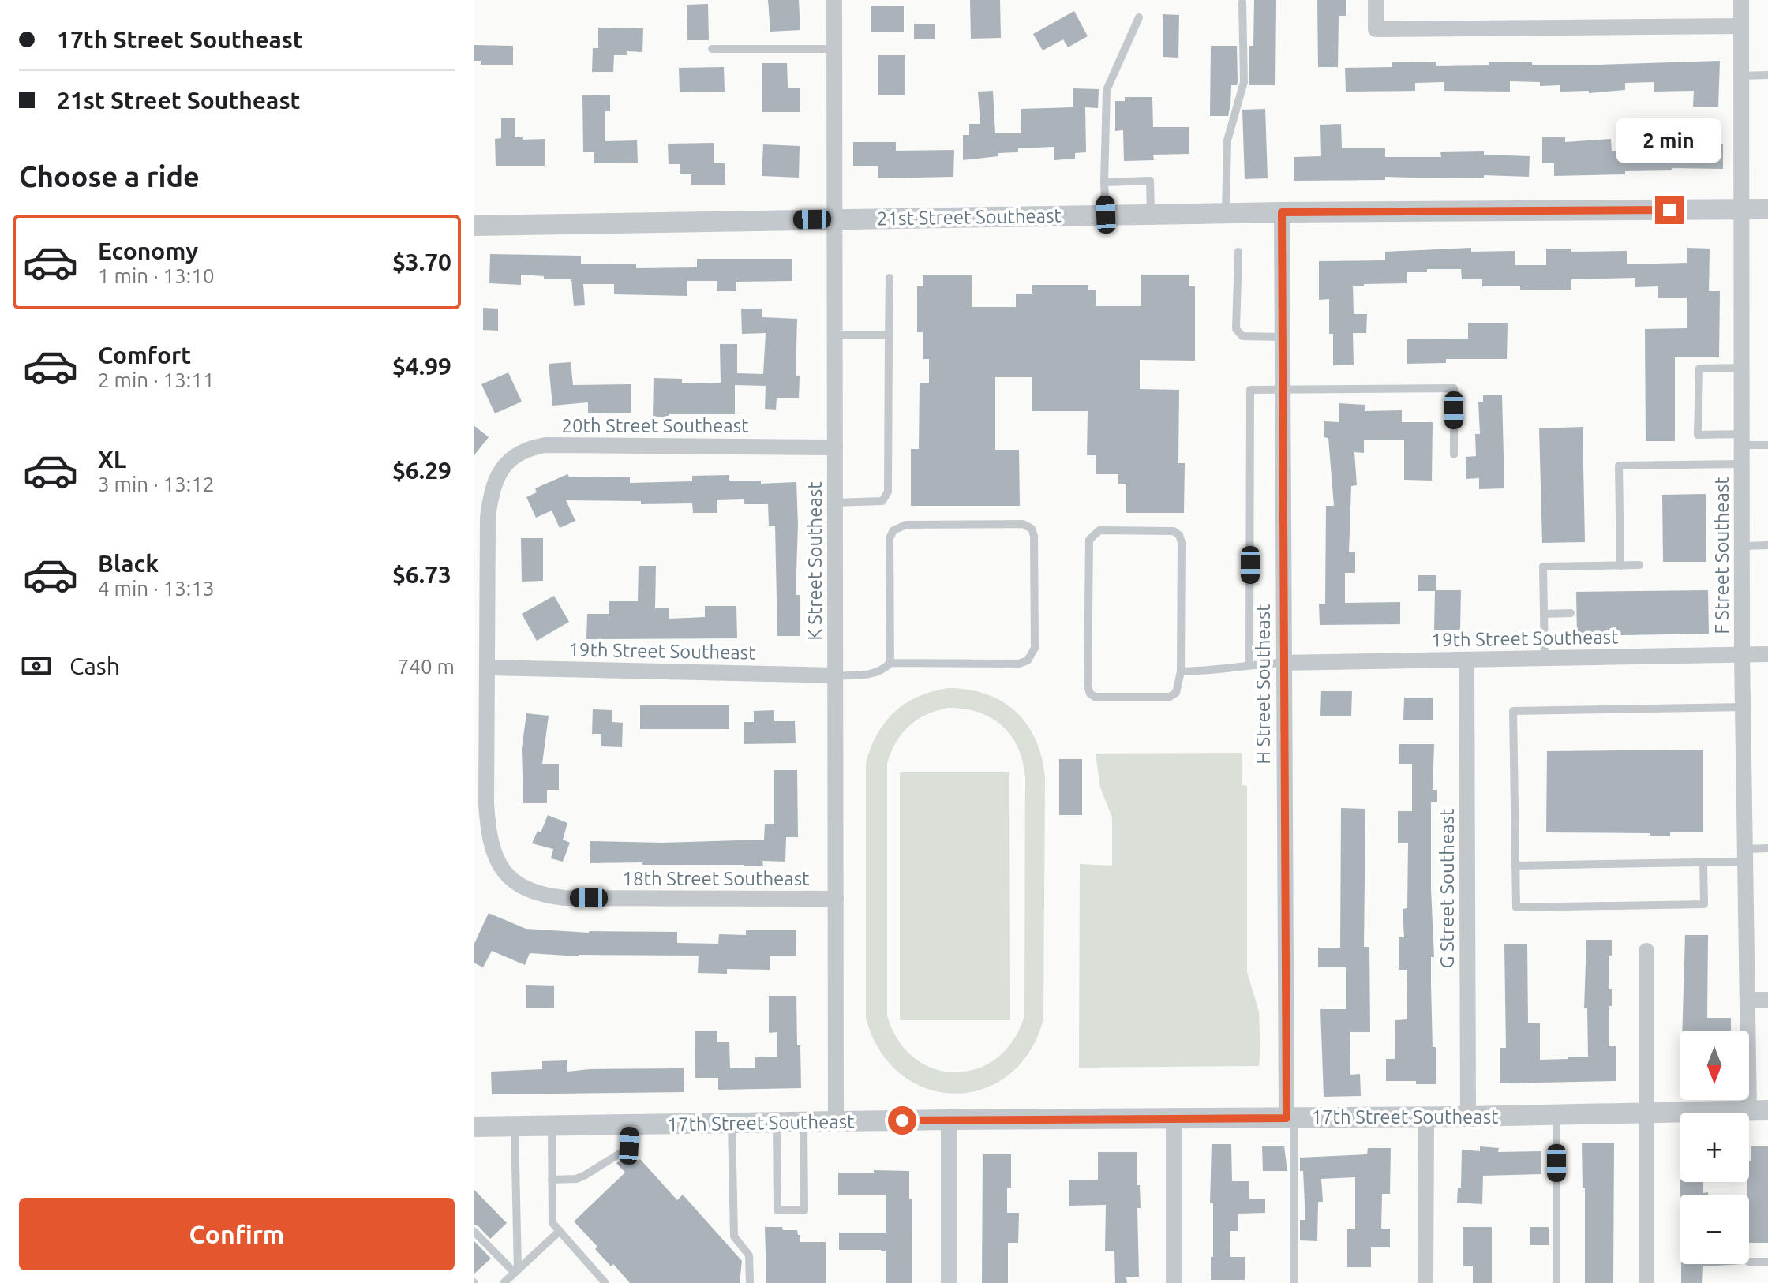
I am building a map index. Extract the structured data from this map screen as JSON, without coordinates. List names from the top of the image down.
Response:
{
  "streets": {
    "street": [
      "21st Street Southeast",
      "20th Street Southeast",
      "F Street Southeast",
      "K Street Southeast",
      "19th Street Southeast",
      "H Street Southeast",
      "18th Street Southeast",
      "G Street Southeast",
      "17th Street Southeast"
    ]
  },
  "crossings": [
    ["21st Street Southeast", "F Street Southeast"],
    ["21st Street Southeast", "K Street Southeast"],
    ["21st Street Southeast", "H Street Southeast"],
    ["20th Street Southeast", "K Street Southeast"],
    ["20th Street Southeast", "19th Street Southeast"],
    ["20th Street Southeast", "18th Street Southeast"],
    ["F Street Southeast", "19th Street Southeast"],
    ["F Street Southeast", "17th Street Southeast"],
    ["K Street Southeast", "19th Street Southeast"],
    ["K Street Southeast", "18th Street Southeast"],
    ["K Street Southeast", "17th Street Southeast"],
    ["19th Street Southeast", "H Street Southeast"],
    ["19th Street Southeast", "18th Street Southeast"],
    ["19th Street Southeast", "G Street Southeast"],
    ["H Street Southeast", "17th Street Southeast"],
    ["G Street Southeast", "17th Street Southeast"]
  ],
  "north": "bottom",
  "page": {
    "banner": ["17th Street Southeast", "21st Street Southeast"],
    "bubble": "2 min",
    "heading": "Choose a ride",
    "list": [
      {
        "name": "Economy",
        "note": "1 min · 13:10",
        "value": "$3.70"
      },
      {
        "name": "Comfort",
        "note": "2 min · 13:11",
        "value": "$4.99"
      },
      {
        "name": "XL",
        "note": "3 min · 13:12",
        "value": "$6.29"
      },
      {
        "name": "Black",
        "note": "4 min · 13:13",
        "value": "$6.73"
      }
    ],
    "pay": ["Cash", "740 m"],
    "map_buttons": ["+", "−"],
    "buttons": "Confirm"
  }
}
